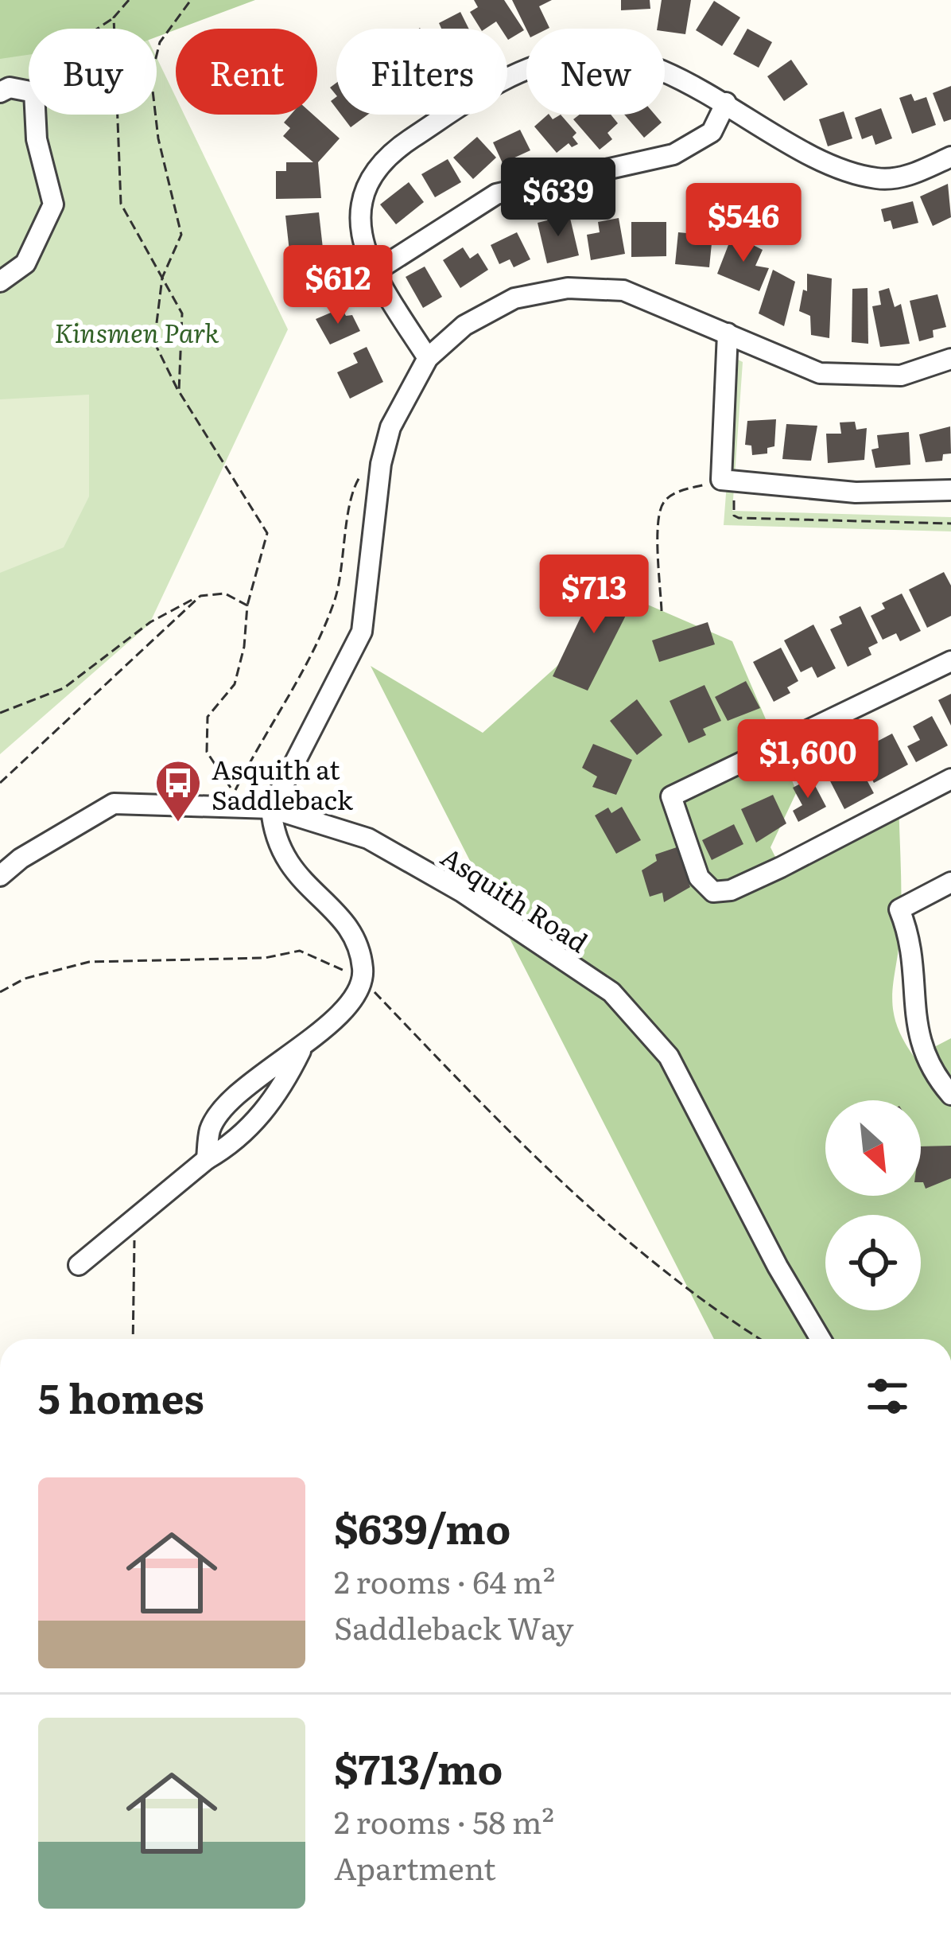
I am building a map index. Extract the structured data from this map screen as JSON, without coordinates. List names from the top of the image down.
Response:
{
  "streets": {
    "street": ["Asquith Road"]
  },
  "parks": ["Kinsmen Park"],
  "places": {
    "bus stop": ["Asquith at Saddleback"]
  },
  "north": "bottom right",
  "page": {
    "chip": [
      "Buy",
      "Rent",
      "Filters",
      "New"
    ],
    "price": [
      "$639",
      "$546",
      "$612",
      "$713",
      "$1,600"
    ],
    "heading": "5 homes",
    "list": [
      {
        "name": "$639/mo",
        "note": "2 rooms · 64 m² · Saddleback Way"
      },
      {
        "name": "$713/mo",
        "note": "2 rooms · 58 m² · Apartment"
      }
    ]
  }
}
